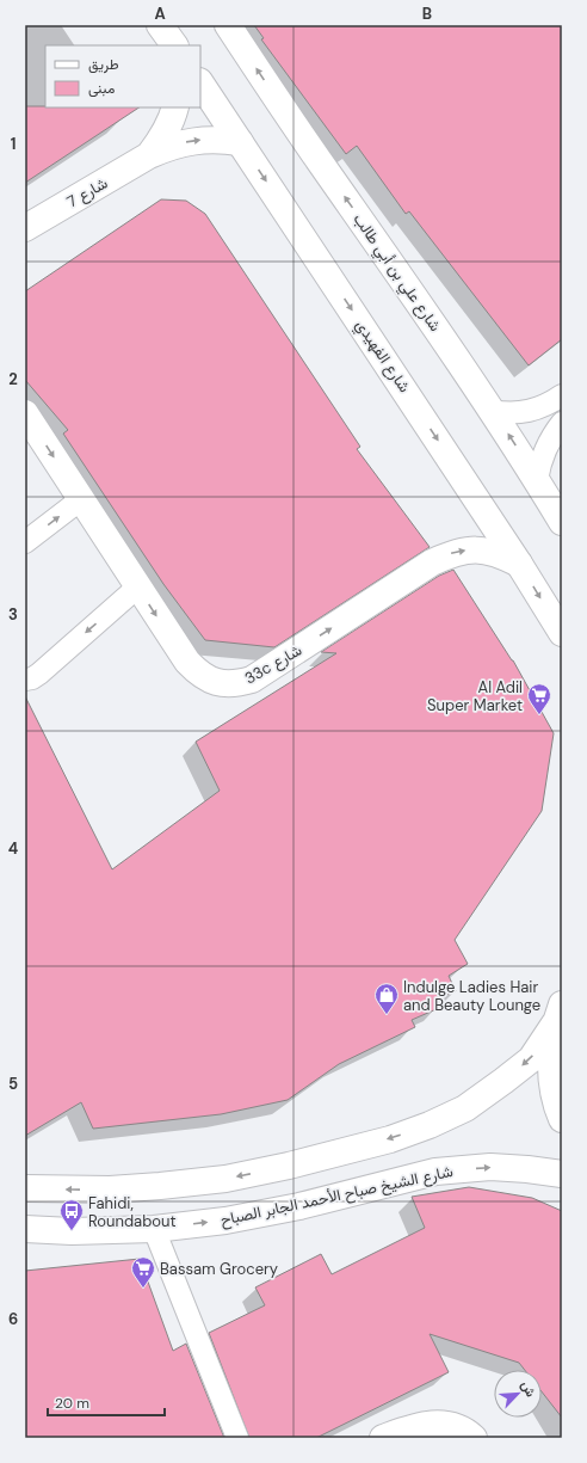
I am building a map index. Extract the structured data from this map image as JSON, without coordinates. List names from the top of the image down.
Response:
{
  "streets": {
    "street": [
      "شارع 7",
      "شارع علي بن أبي طالب",
      "شارع الفهيدي",
      "33c شارع",
      "شارع الشيخ صباح الأحمد الجابر الصباح"
    ]
  },
  "crossings": [
    ["شارع 7", "شارع الفهيدي"],
    ["شارع الفهيدي", "33c شارع"]
  ],
  "one_way": ["شارع علي بن أبي طالب", "شارع الفهيدي"],
  "places": {
    "supermarket": ["Al Adil Super Market", "Bassam Grocery"],
    "shop": ["Indulge Ladies Hair and Beauty Lounge"],
    "bus stop": ["Fahidi, Roundabout"]
  },
  "legend": ["طريق", "مبنى"],
  "scale_bar": "20 m",
  "north": "top right",
  "grid": {
    "columns": ["A", "B"],
    "rows": [
      "1",
      "2",
      "3",
      "4",
      "5",
      "6"
    ]
  }
}
